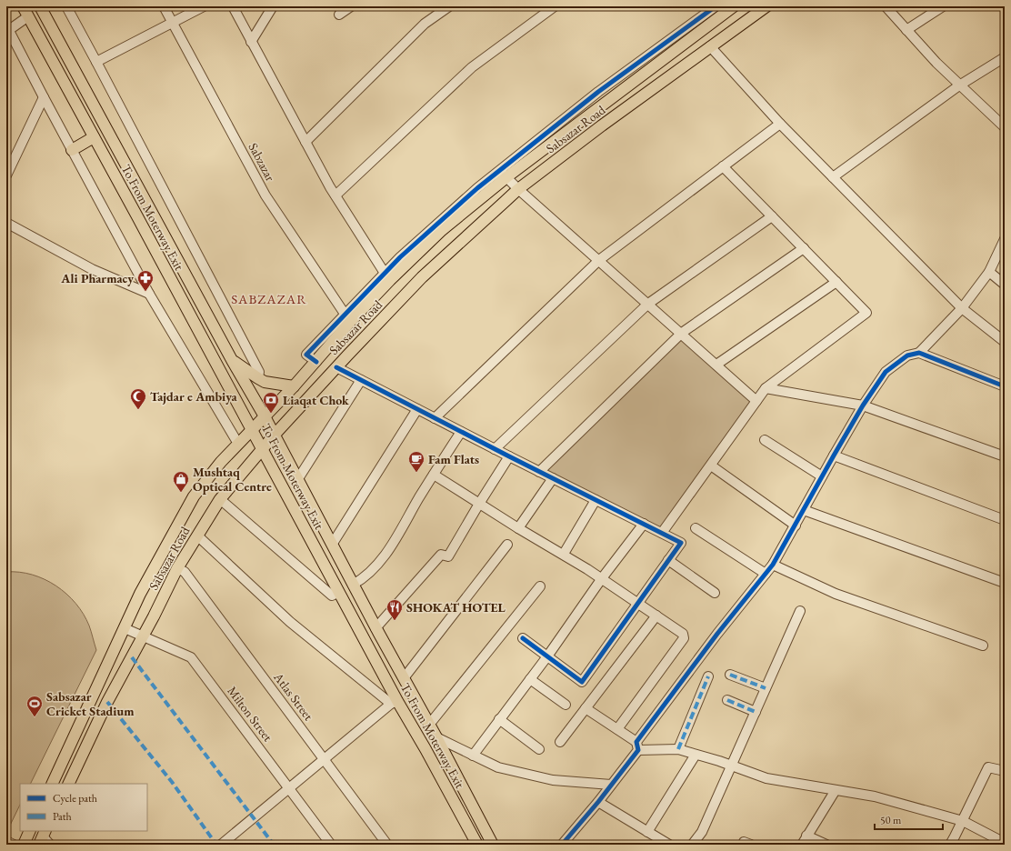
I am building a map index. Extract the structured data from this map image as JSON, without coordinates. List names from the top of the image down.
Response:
{
  "streets": {
    "main road": ["Sabsazar Road", "To From Moterway Exit"],
    "street": ["Sabzazar", "Atlas Street", "Milton Street"]
  },
  "crossings": [
    ["Sabsazar Road", "Sabzazar"],
    ["Sabsazar Road", "To From Moterway Exit"],
    ["Sabsazar Road", "Atlas Street"],
    ["Sabsazar Road", "Milton Street"]
  ],
  "districts": ["SABZAZAR"],
  "places": {
    "pharmacy": ["Ali Pharmacy"],
    "mosque": ["Tajdar e Ambiya"],
    "bank": ["Liaqat Chok"],
    "cafe": ["Fam Flats"],
    "shop": ["Mushtaq Optical Centre"],
    "restaurant": ["SHOKAT HOTEL"],
    "sports": ["Sabsazar Cricket Stadium"]
  },
  "legend": ["Cycle path", "Path"],
  "scale_bar": "50 m"
}
